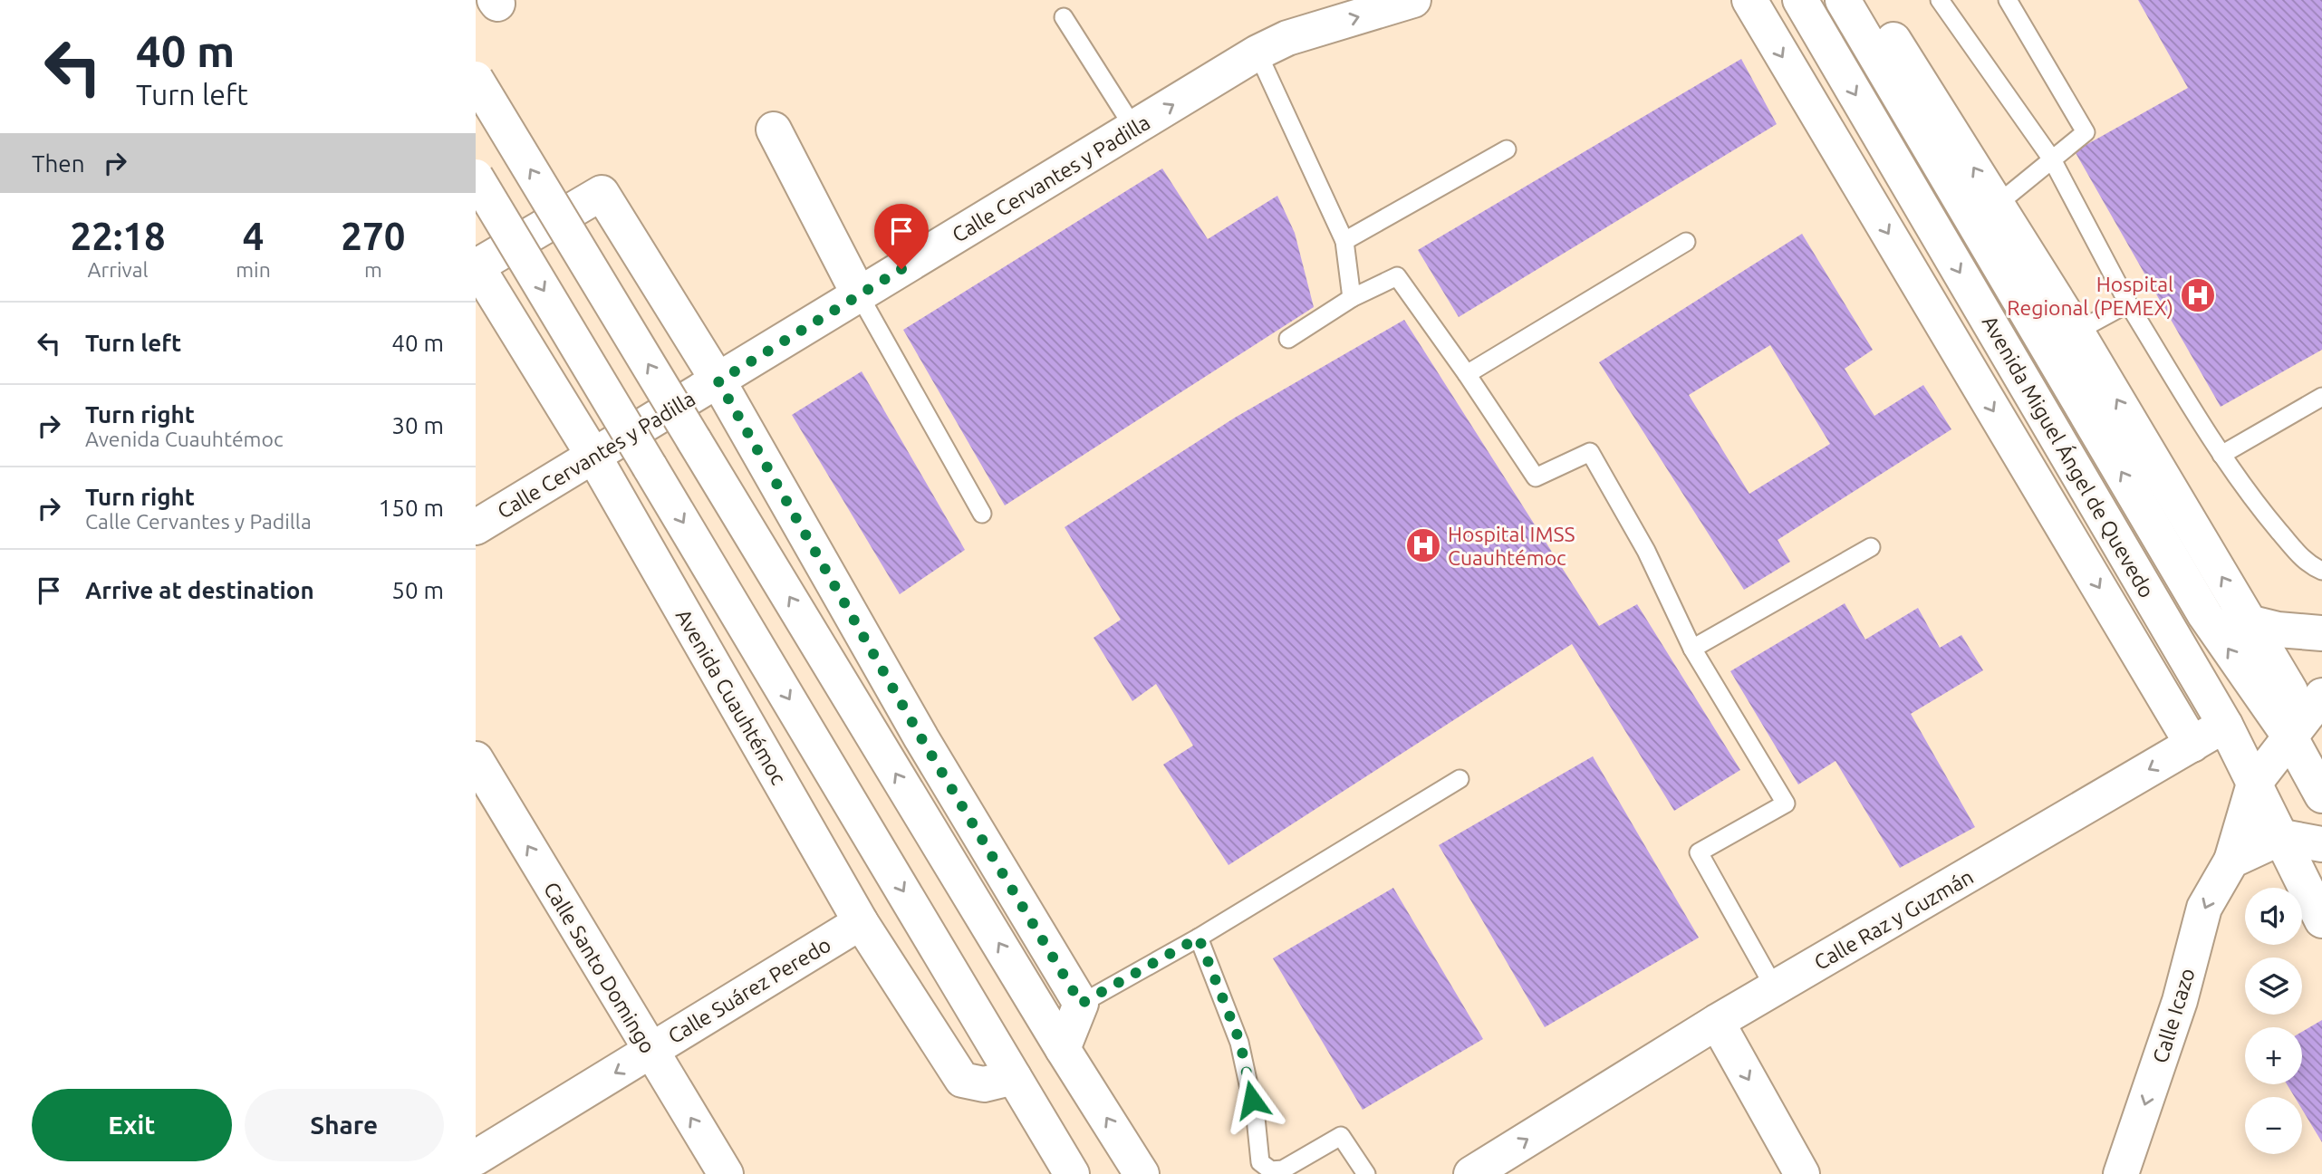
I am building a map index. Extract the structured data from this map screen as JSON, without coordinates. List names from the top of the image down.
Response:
{
  "streets": {
    "main road": [
      "Calle Cervantes y Padilla",
      "Avenida Miguel Ángel de Quevedo",
      "Avenida Cuauhtémoc",
      "Calle Raz y Guzmán",
      "Calle Santo Domingo",
      "Calle Suárez Peredo",
      "Calle Icazo"
    ]
  },
  "crossings": [
    ["Calle Cervantes y Padilla", "Avenida Cuauhtémoc"],
    ["Avenida Miguel Ángel de Quevedo", "Calle Raz y Guzmán"],
    ["Avenida Miguel Ángel de Quevedo", "Calle Icazo"],
    ["Avenida Cuauhtémoc", "Calle Suárez Peredo"],
    ["Calle Raz y Guzmán", "Calle Icazo"],
    ["Calle Santo Domingo", "Calle Suárez Peredo"]
  ],
  "one_way": ["Calle Suárez Peredo", "Calle Icazo"],
  "places": {
    "hospital": ["Hospital Regional (PEMEX)", "Hospital IMSS Cuauhtémoc"]
  },
  "page": {
    "turn": ["40 m", "Turn left"],
    "then": "Then",
    "eta": [
      "22:18",
      "Arrival",
      "4",
      "min",
      "270",
      "m"
    ],
    "list": [
      {
        "name": "Turn left",
        "value": "40 m"
      },
      {
        "name": "Turn right",
        "note": "Avenida Cuauhtémoc",
        "value": "30 m"
      },
      {
        "name": "Turn right",
        "note": "Calle Cervantes y Padilla",
        "value": "150 m"
      },
      {
        "name": "Arrive at destination",
        "value": "50 m"
      }
    ],
    "map_buttons": ["+", "−"],
    "buttons": ["Exit", "Share"]
  }
}
